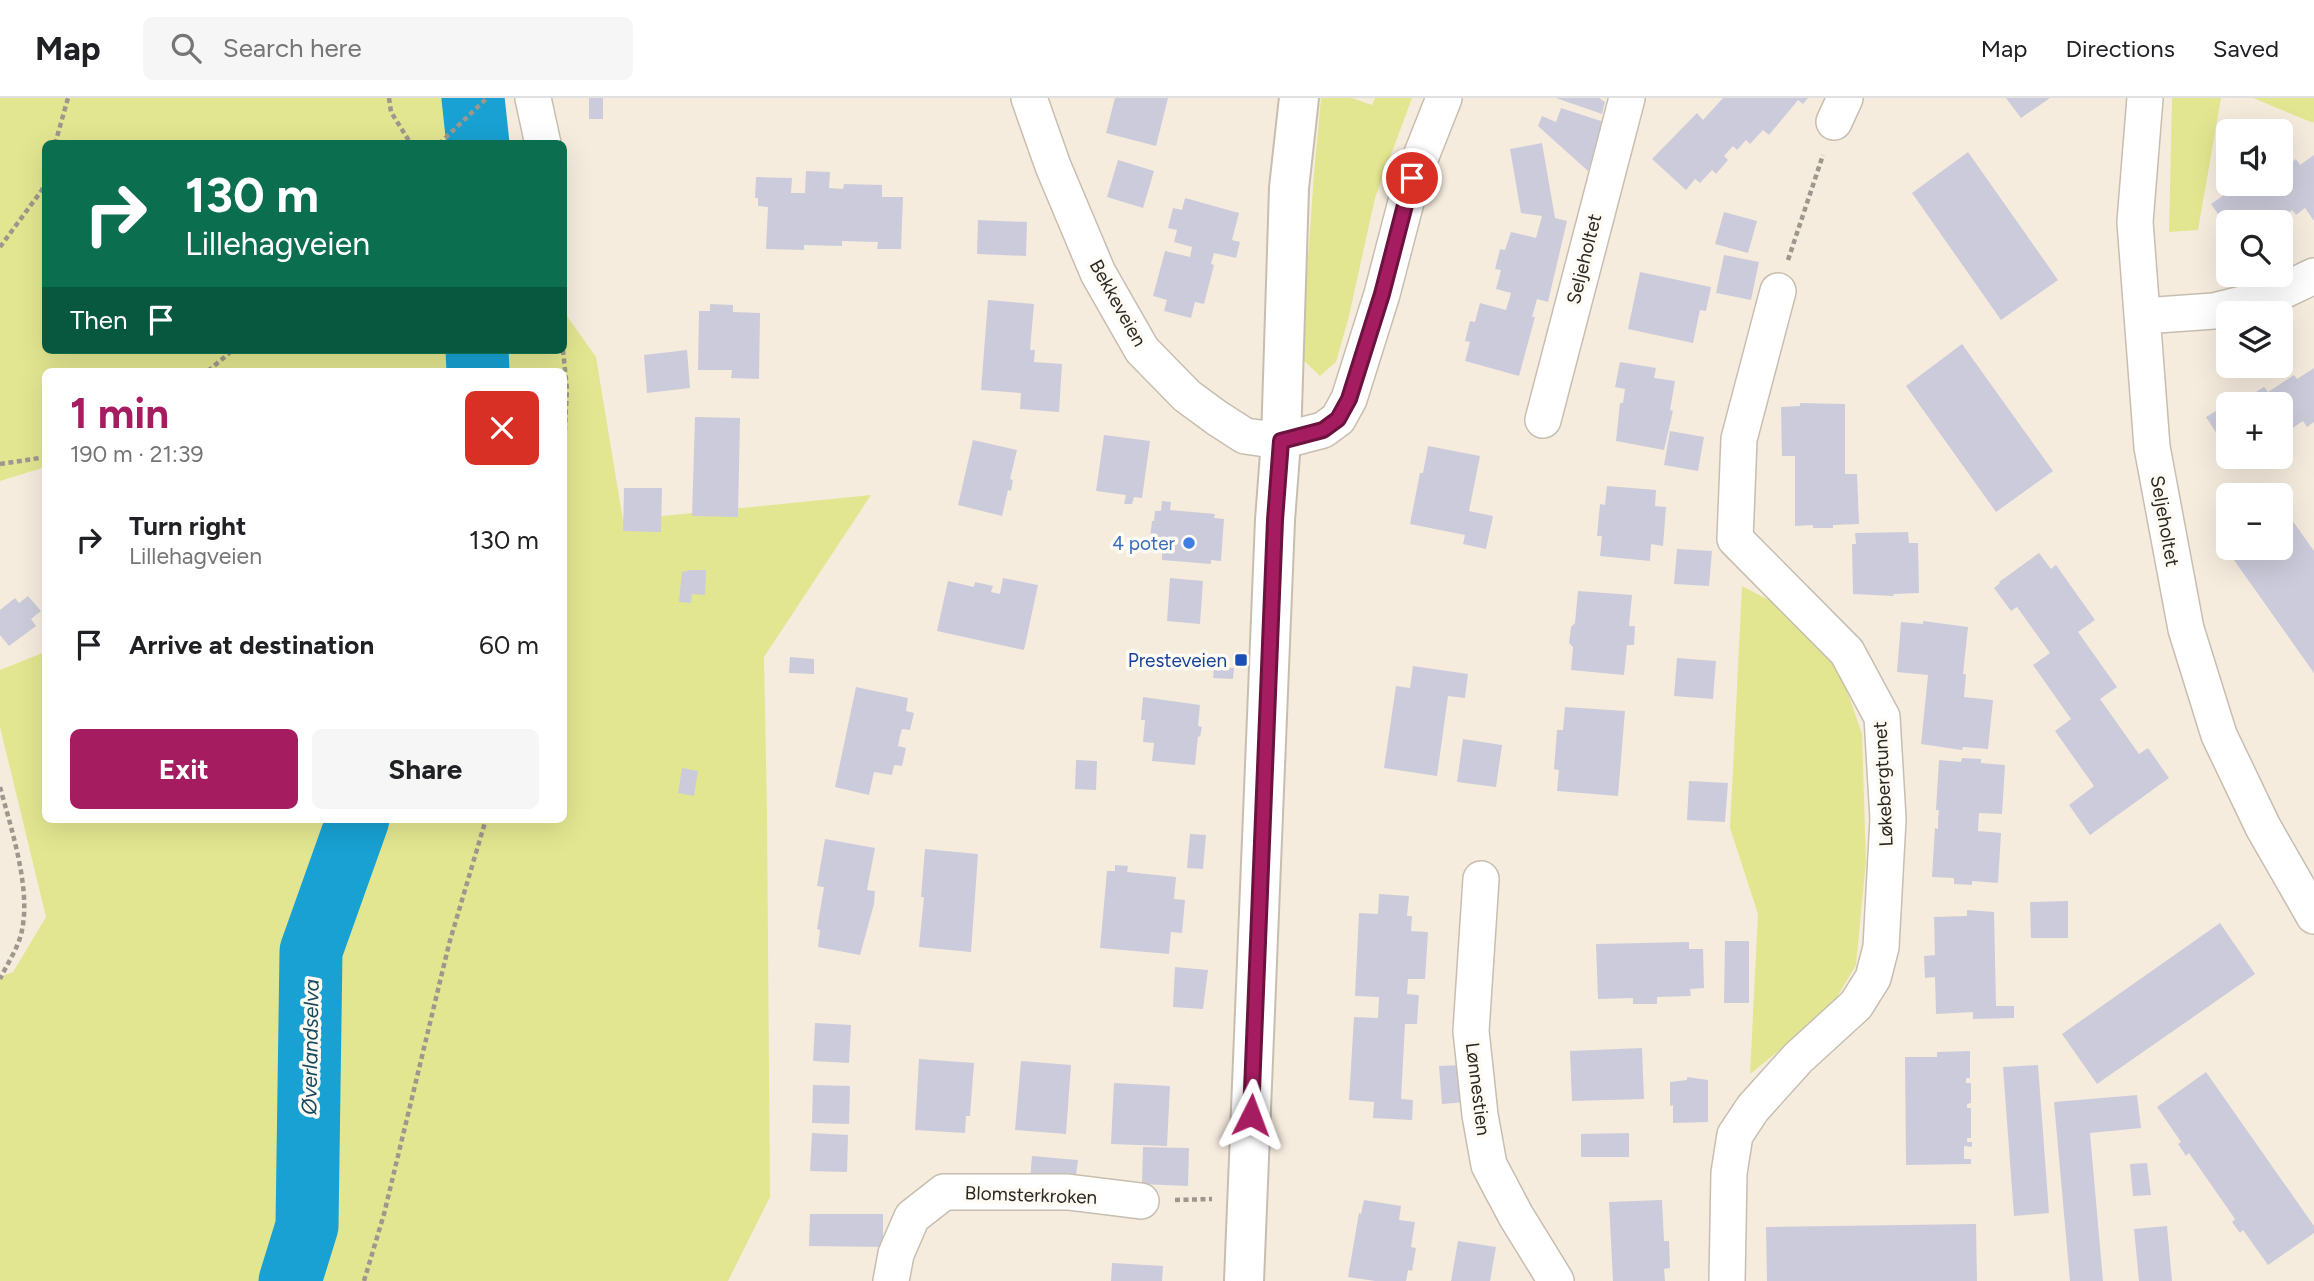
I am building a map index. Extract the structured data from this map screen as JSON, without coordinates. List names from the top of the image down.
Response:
{
  "streets": {
    "street": [
      "Seljeholtet",
      "Bekkeveien",
      "Løkebergtunet",
      "Lønnestien",
      "Blomsterkroken"
    ]
  },
  "water": ["Øverlandselva"],
  "places": {
    "other": ["4 poter"],
    "transit": ["Presteveien"]
  },
  "page": {
    "header": "Map",
    "search": "Search here",
    "nav": ["Map", "Directions", "Saved"],
    "map_buttons": ["+", "−"],
    "turn": ["130 m", "Lillehagveien"],
    "then": "Then",
    "heading": ["1 min", "190 m · 21:39"],
    "list": [
      {
        "name": "Turn right",
        "note": "Lillehagveien",
        "value": "130 m"
      },
      {
        "name": "Arrive at destination",
        "value": "60 m"
      }
    ],
    "buttons": ["Exit", "Share"]
  }
}
